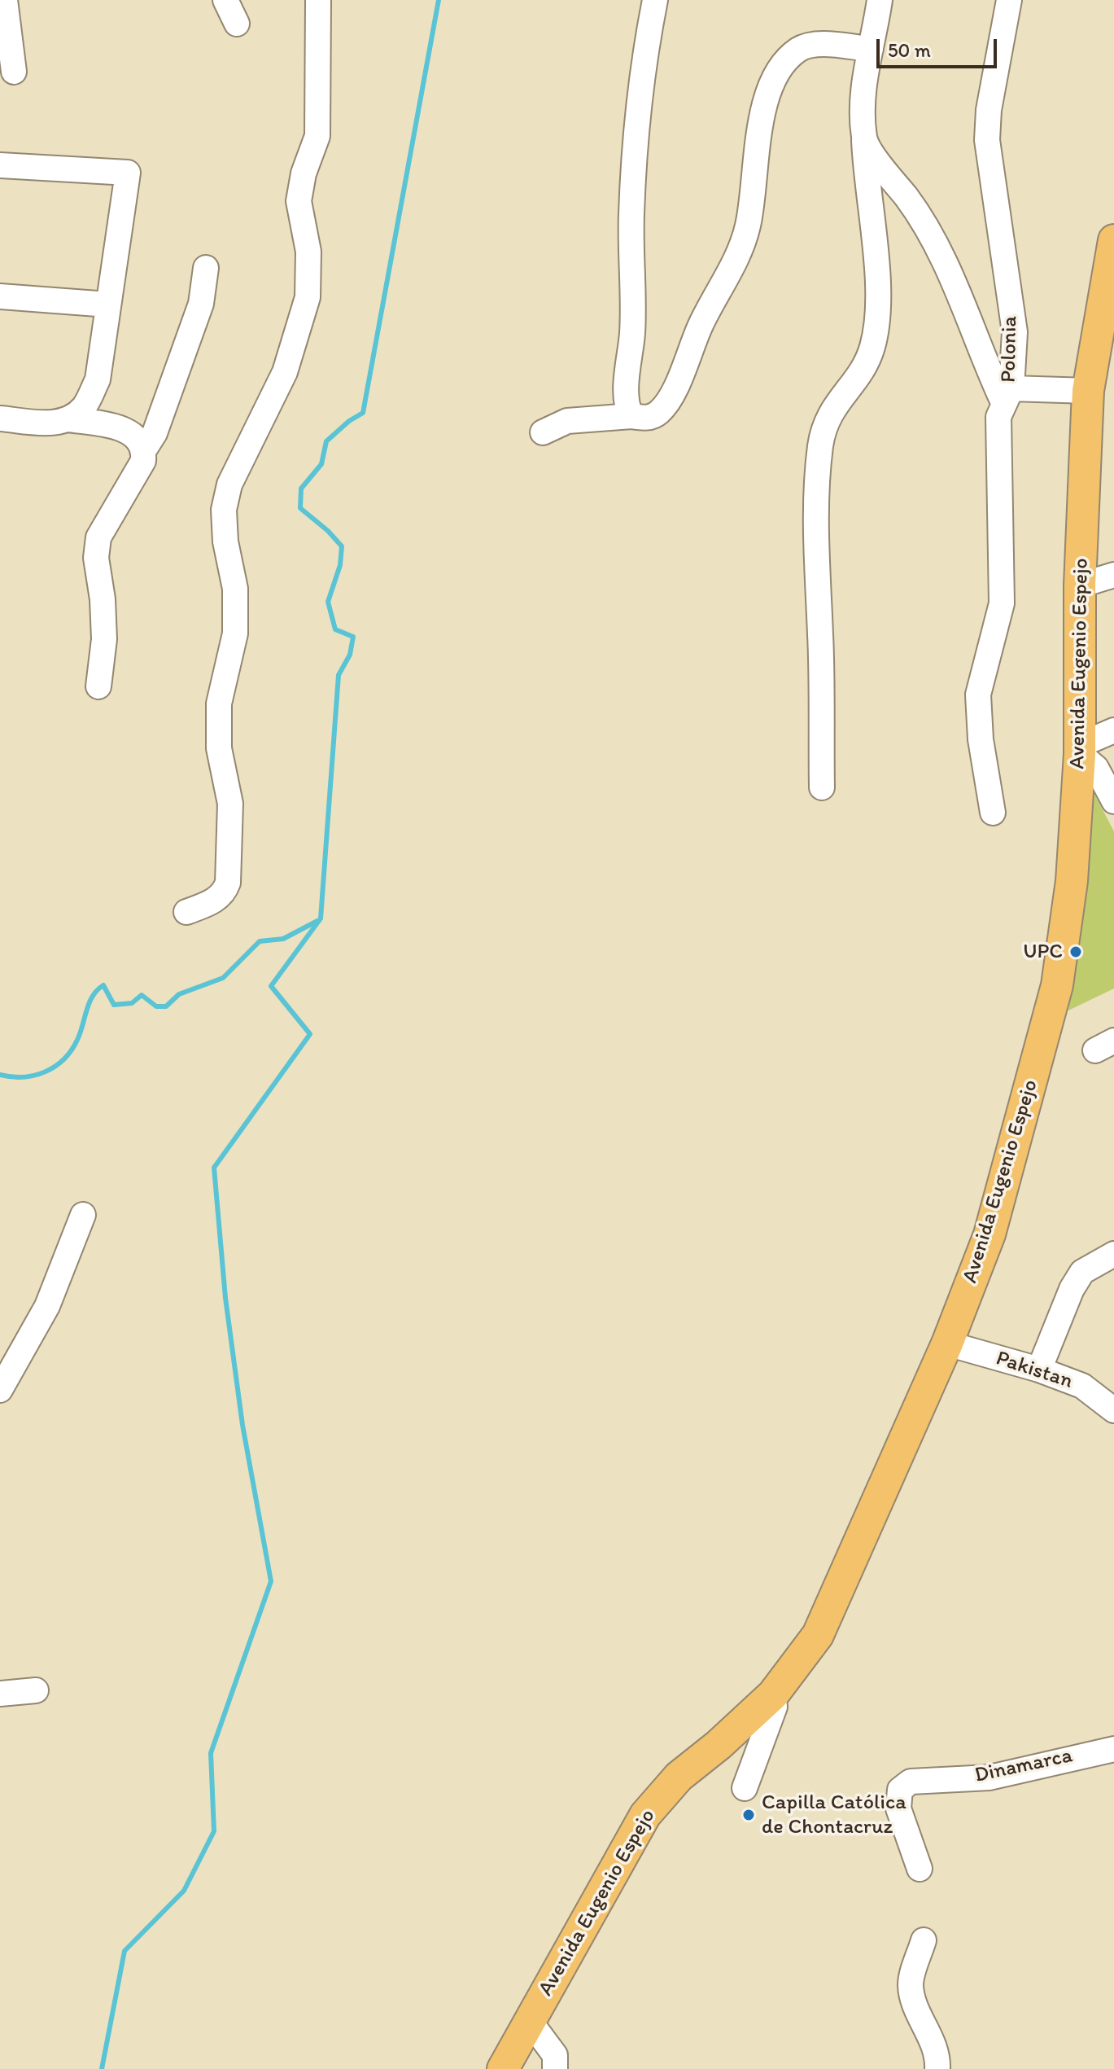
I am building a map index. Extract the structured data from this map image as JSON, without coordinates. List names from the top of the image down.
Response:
{
  "streets": {
    "main road": ["Avenida Eugenio Espejo"],
    "street": ["Polonia", "Pakistan", "Dinamarca"]
  },
  "crossings": [
    ["Avenida Eugenio Espejo", "Pakistan"]
  ],
  "places": ["UPC", "Capilla Católica de Chontacruz"],
  "scale_bar": "50 m"
}
